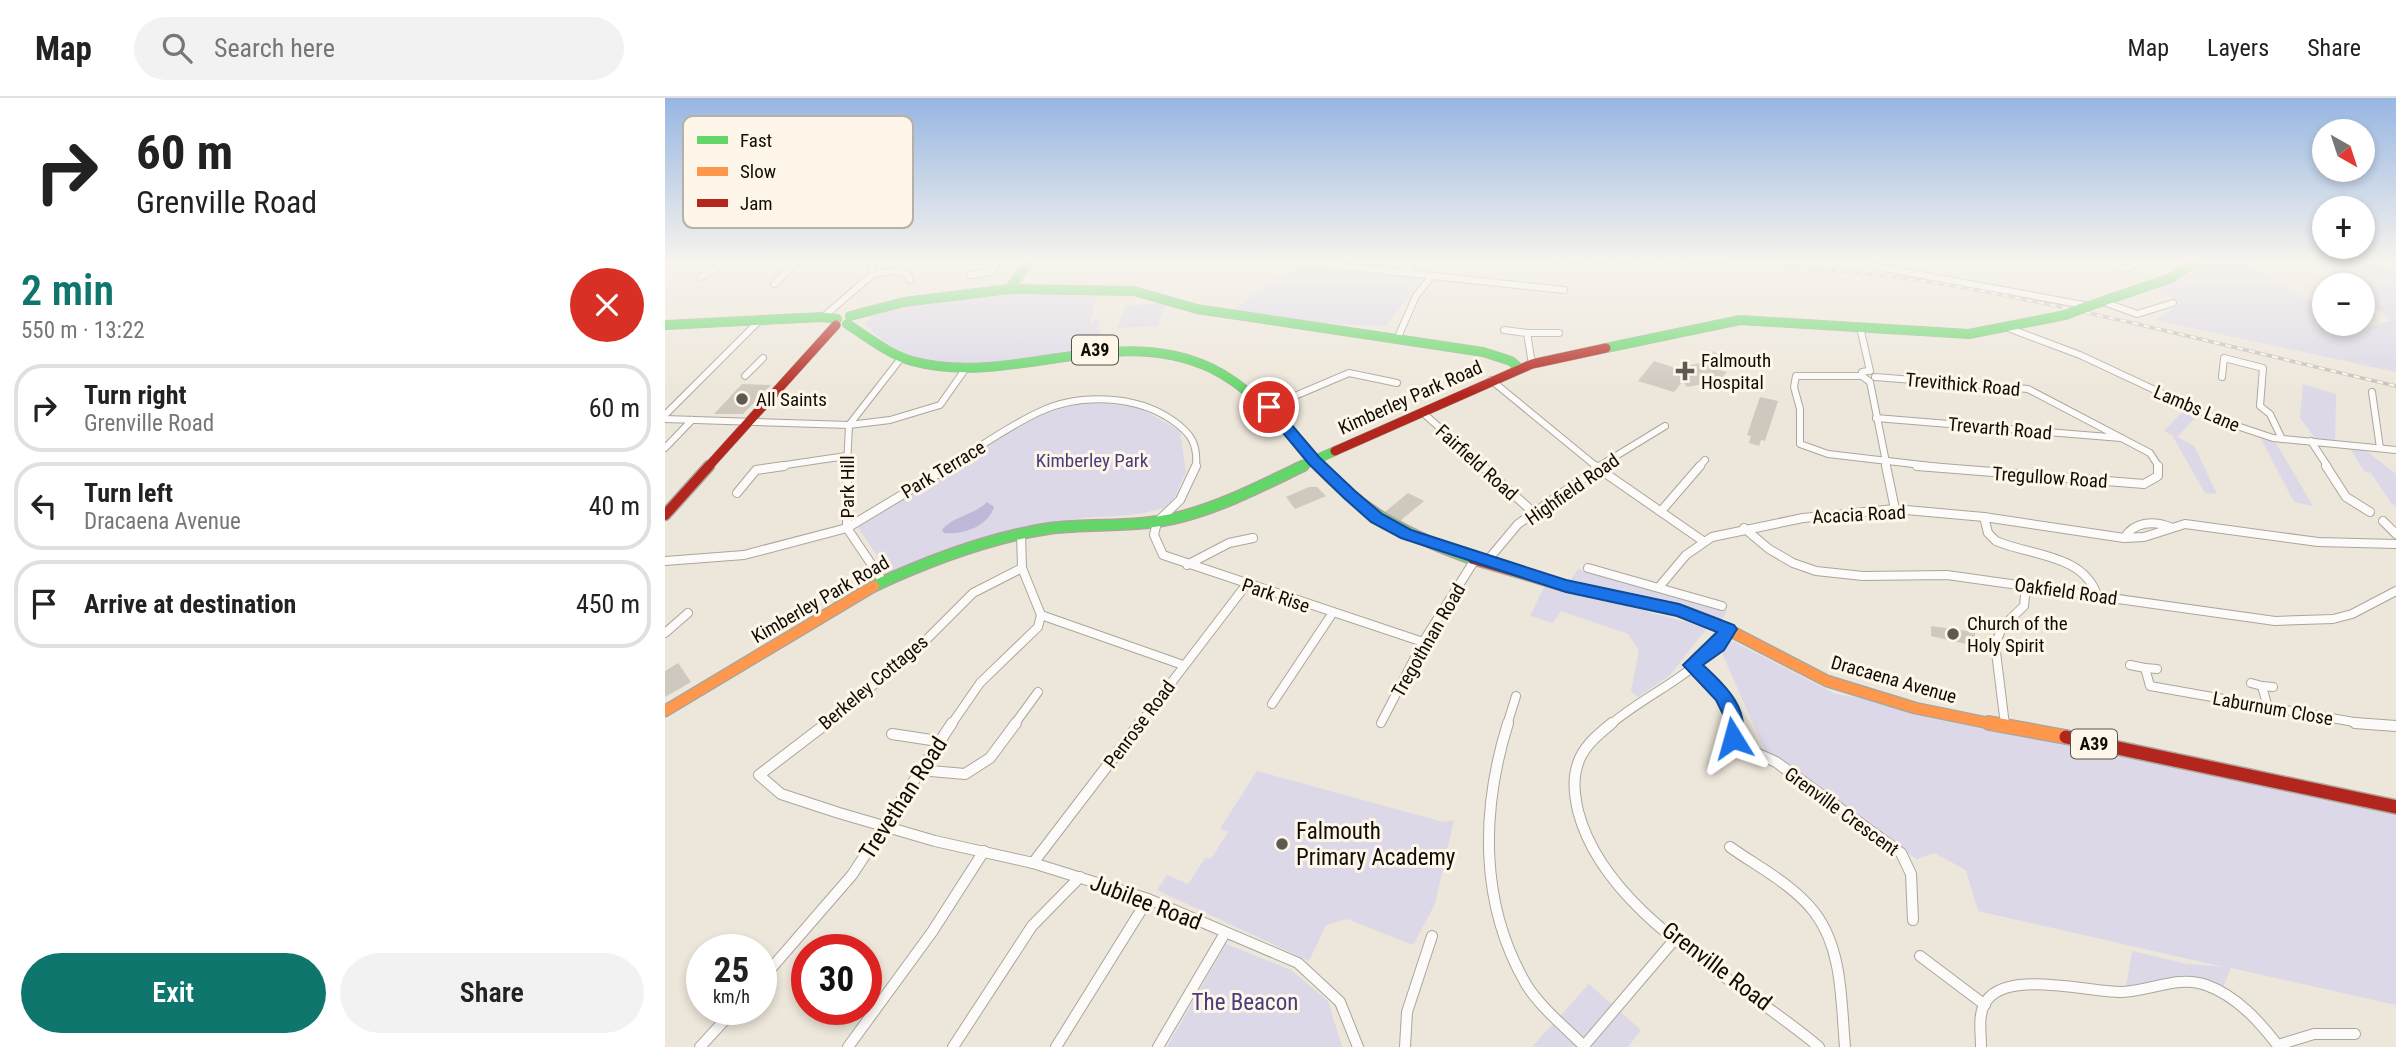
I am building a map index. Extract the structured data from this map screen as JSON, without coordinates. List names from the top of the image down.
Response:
{
  "streets": {
    "street": [
      "A39",
      "Trevithick Road",
      "Kimberley Park Road",
      "Lambs Lane",
      "Trevarth Road",
      "Fairfield Road",
      "Park Terrace",
      "Tregullow Road",
      "Park Hill",
      "Highfield Road",
      "Acacia Road",
      "Oakfield Road",
      "Park Rise",
      "Tregothnan Road",
      "Dracaena Avenue",
      "Berkeley Cottages",
      "Laburnum Close",
      "Penrose Road",
      "Trevethan Road",
      "Grenville Crescent",
      "Jubilee Road",
      "Grenville Road"
    ]
  },
  "crossings": [
    ["A39", "Dracaena Avenue"],
    ["Trevithick Road", "Trevarth Road"],
    ["Trevithick Road", "Tregullow Road"],
    ["Kimberley Park Road", "Lambs Lane"],
    ["Kimberley Park Road", "Fairfield Road"],
    ["Kimberley Park Road", "Park Terrace"],
    ["Kimberley Park Road", "Park Hill"],
    ["Kimberley Park Road", "Park Rise"],
    ["Kimberley Park Road", "Dracaena Avenue"],
    ["Trevarth Road", "Tregullow Road"],
    ["Fairfield Road", "Highfield Road"],
    ["Park Terrace", "Park Hill"],
    ["Park Terrace", "Park Rise"],
    ["Highfield Road", "Tregothnan Road"],
    ["Highfield Road", "Dracaena Avenue"],
    ["Acacia Road", "Oakfield Road"],
    ["Park Rise", "Tregothnan Road"],
    ["Park Rise", "Penrose Road"],
    ["Tregothnan Road", "Dracaena Avenue"],
    ["Dracaena Avenue", "Grenville Road"],
    ["Berkeley Cottages", "Jubilee Road"],
    ["Penrose Road", "Jubilee Road"],
    ["Trevethan Road", "Jubilee Road"],
    ["Grenville Crescent", "Grenville Road"]
  ],
  "parks": ["Kimberley Park", "The Beacon"],
  "places": {
    "health": ["Falmouth Hospital"],
    "other": ["All Saints", "Church of the Holy Spirit", "Falmouth Primary Academy"]
  },
  "legend": ["Fast", "Slow", "Jam"],
  "north": "bottom right",
  "page": {
    "header": "Map",
    "search": "Search here",
    "nav": ["Map", "Layers", "Share"],
    "turn": ["60 m", "Grenville Road"],
    "map_buttons": ["+", "−"],
    "heading": ["2 min", "550 m · 13:22"],
    "list": [
      {
        "name": "Turn right",
        "note": "Grenville Road",
        "value": "60 m"
      },
      {
        "name": "Turn left",
        "note": "Dracaena Avenue",
        "value": "40 m"
      },
      {
        "name": "Arrive at destination",
        "value": "450 m"
      }
    ],
    "speed": "25 km/h",
    "limit": "30",
    "buttons": ["Exit", "Share"]
  }
}
